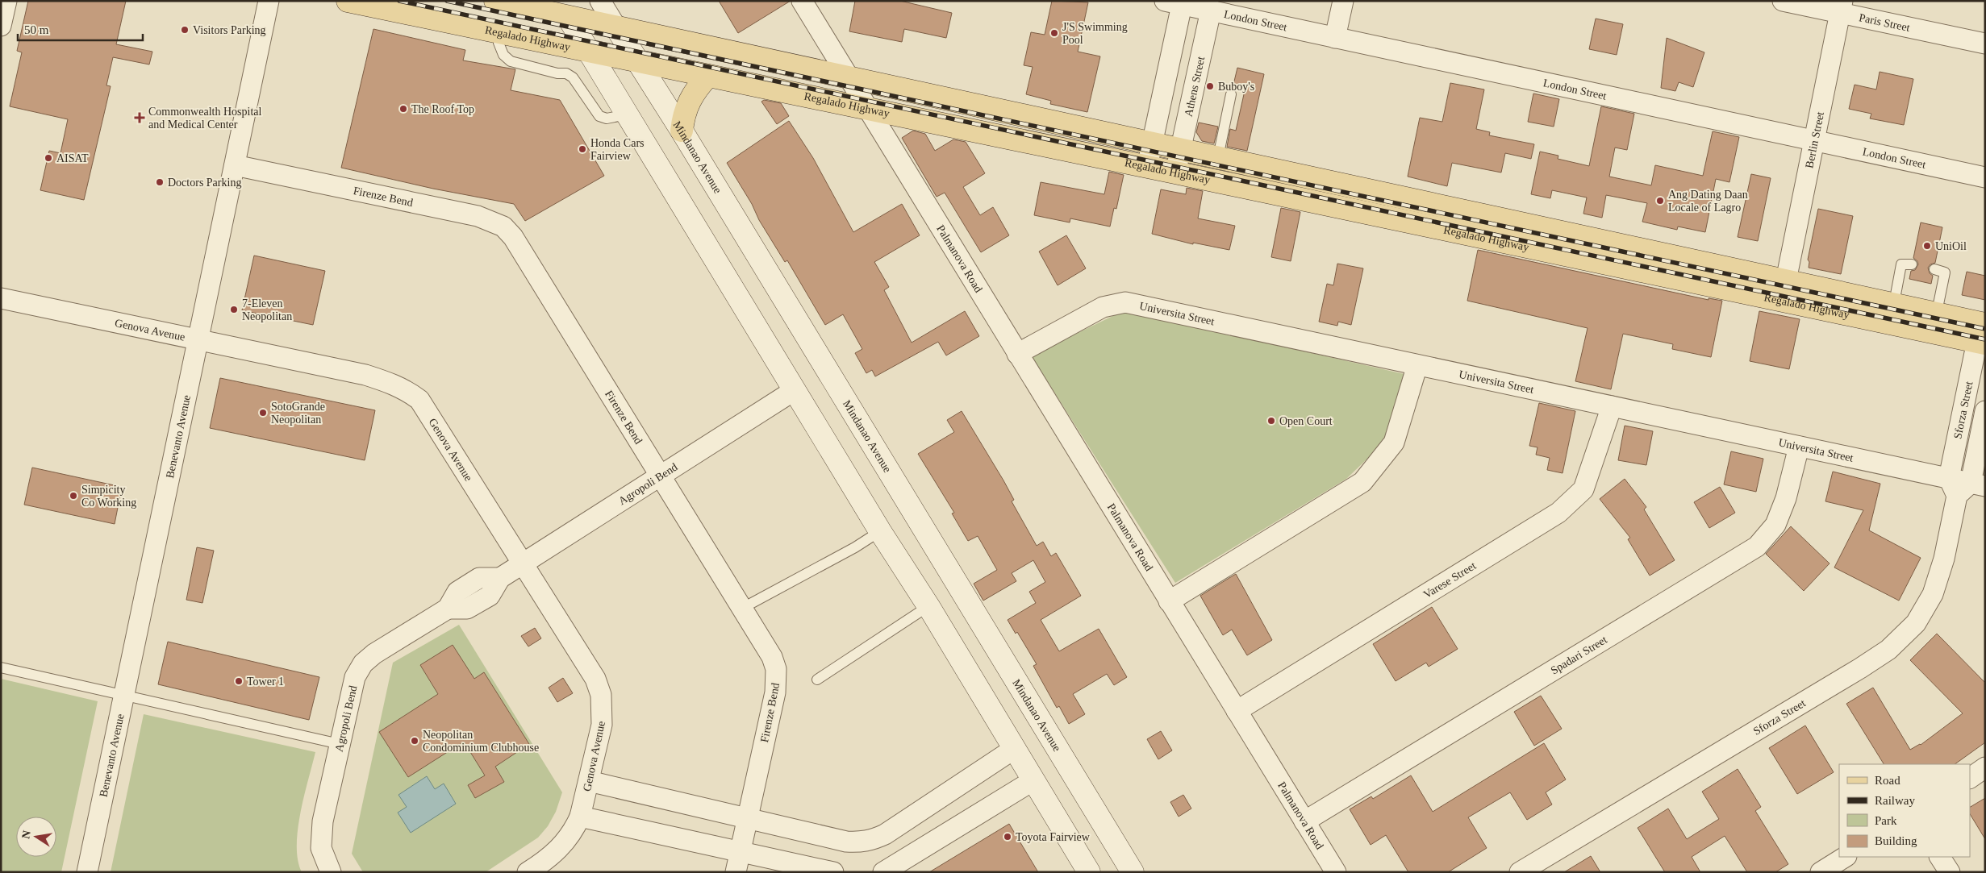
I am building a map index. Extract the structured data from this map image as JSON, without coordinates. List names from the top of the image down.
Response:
{
  "streets": {
    "main road": ["Regalado Highway", "Mindanao Avenue"],
    "street": [
      "London Street",
      "Paris Street",
      "Athens Street",
      "Berlin Street",
      "Firenze Bend",
      "Palmanova Road",
      "Universita Street",
      "Genova Avenue",
      "Sforza Street",
      "Benevanto Avenue",
      "Agropoli Bend",
      "Varese Street",
      "Spadari Street"
    ]
  },
  "crossings": [
    ["London Street", "Athens Street"],
    ["London Street", "Berlin Street"],
    ["Paris Street", "Berlin Street"],
    ["Regalado Highway", "Athens Street"],
    ["Regalado Highway", "Berlin Street"],
    ["Regalado Highway", "Mindanao Avenue"],
    ["Regalado Highway", "Palmanova Road"],
    ["Regalado Highway", "Sforza Street"],
    ["Firenze Bend", "Benevanto Avenue"],
    ["Firenze Bend", "Agropoli Bend"],
    ["Palmanova Road", "Universita Street"],
    ["Palmanova Road", "Varese Street"],
    ["Palmanova Road", "Spadari Street"],
    ["Universita Street", "Sforza Street"],
    ["Universita Street", "Varese Street"],
    ["Universita Street", "Spadari Street"],
    ["Genova Avenue", "Benevanto Avenue"],
    ["Genova Avenue", "Agropoli Bend"]
  ],
  "places": {
    "other": [
      "Visitors Parking",
      "J'S Swimming Pool",
      "Buboy's",
      "The Roof Top",
      "Honda Cars Fairview",
      "AISAT",
      "Doctors Parking",
      "Ang Dating Daan Locale of Lagro",
      "UniOil",
      "7-Eleven Neopolitan",
      "SotoGrande Neopolitan",
      "Open Court",
      "Simpicity Co Working",
      "Tower 1",
      "Neopolitan Condominium Clubhouse",
      "Toyota Fairview"
    ],
    "health": ["Commonwealth Hospital and Medical Center"]
  },
  "legend": [
    "Road",
    "Railway",
    "Park",
    "Building"
  ],
  "scale_bar": "50 m",
  "north": "left"
}
